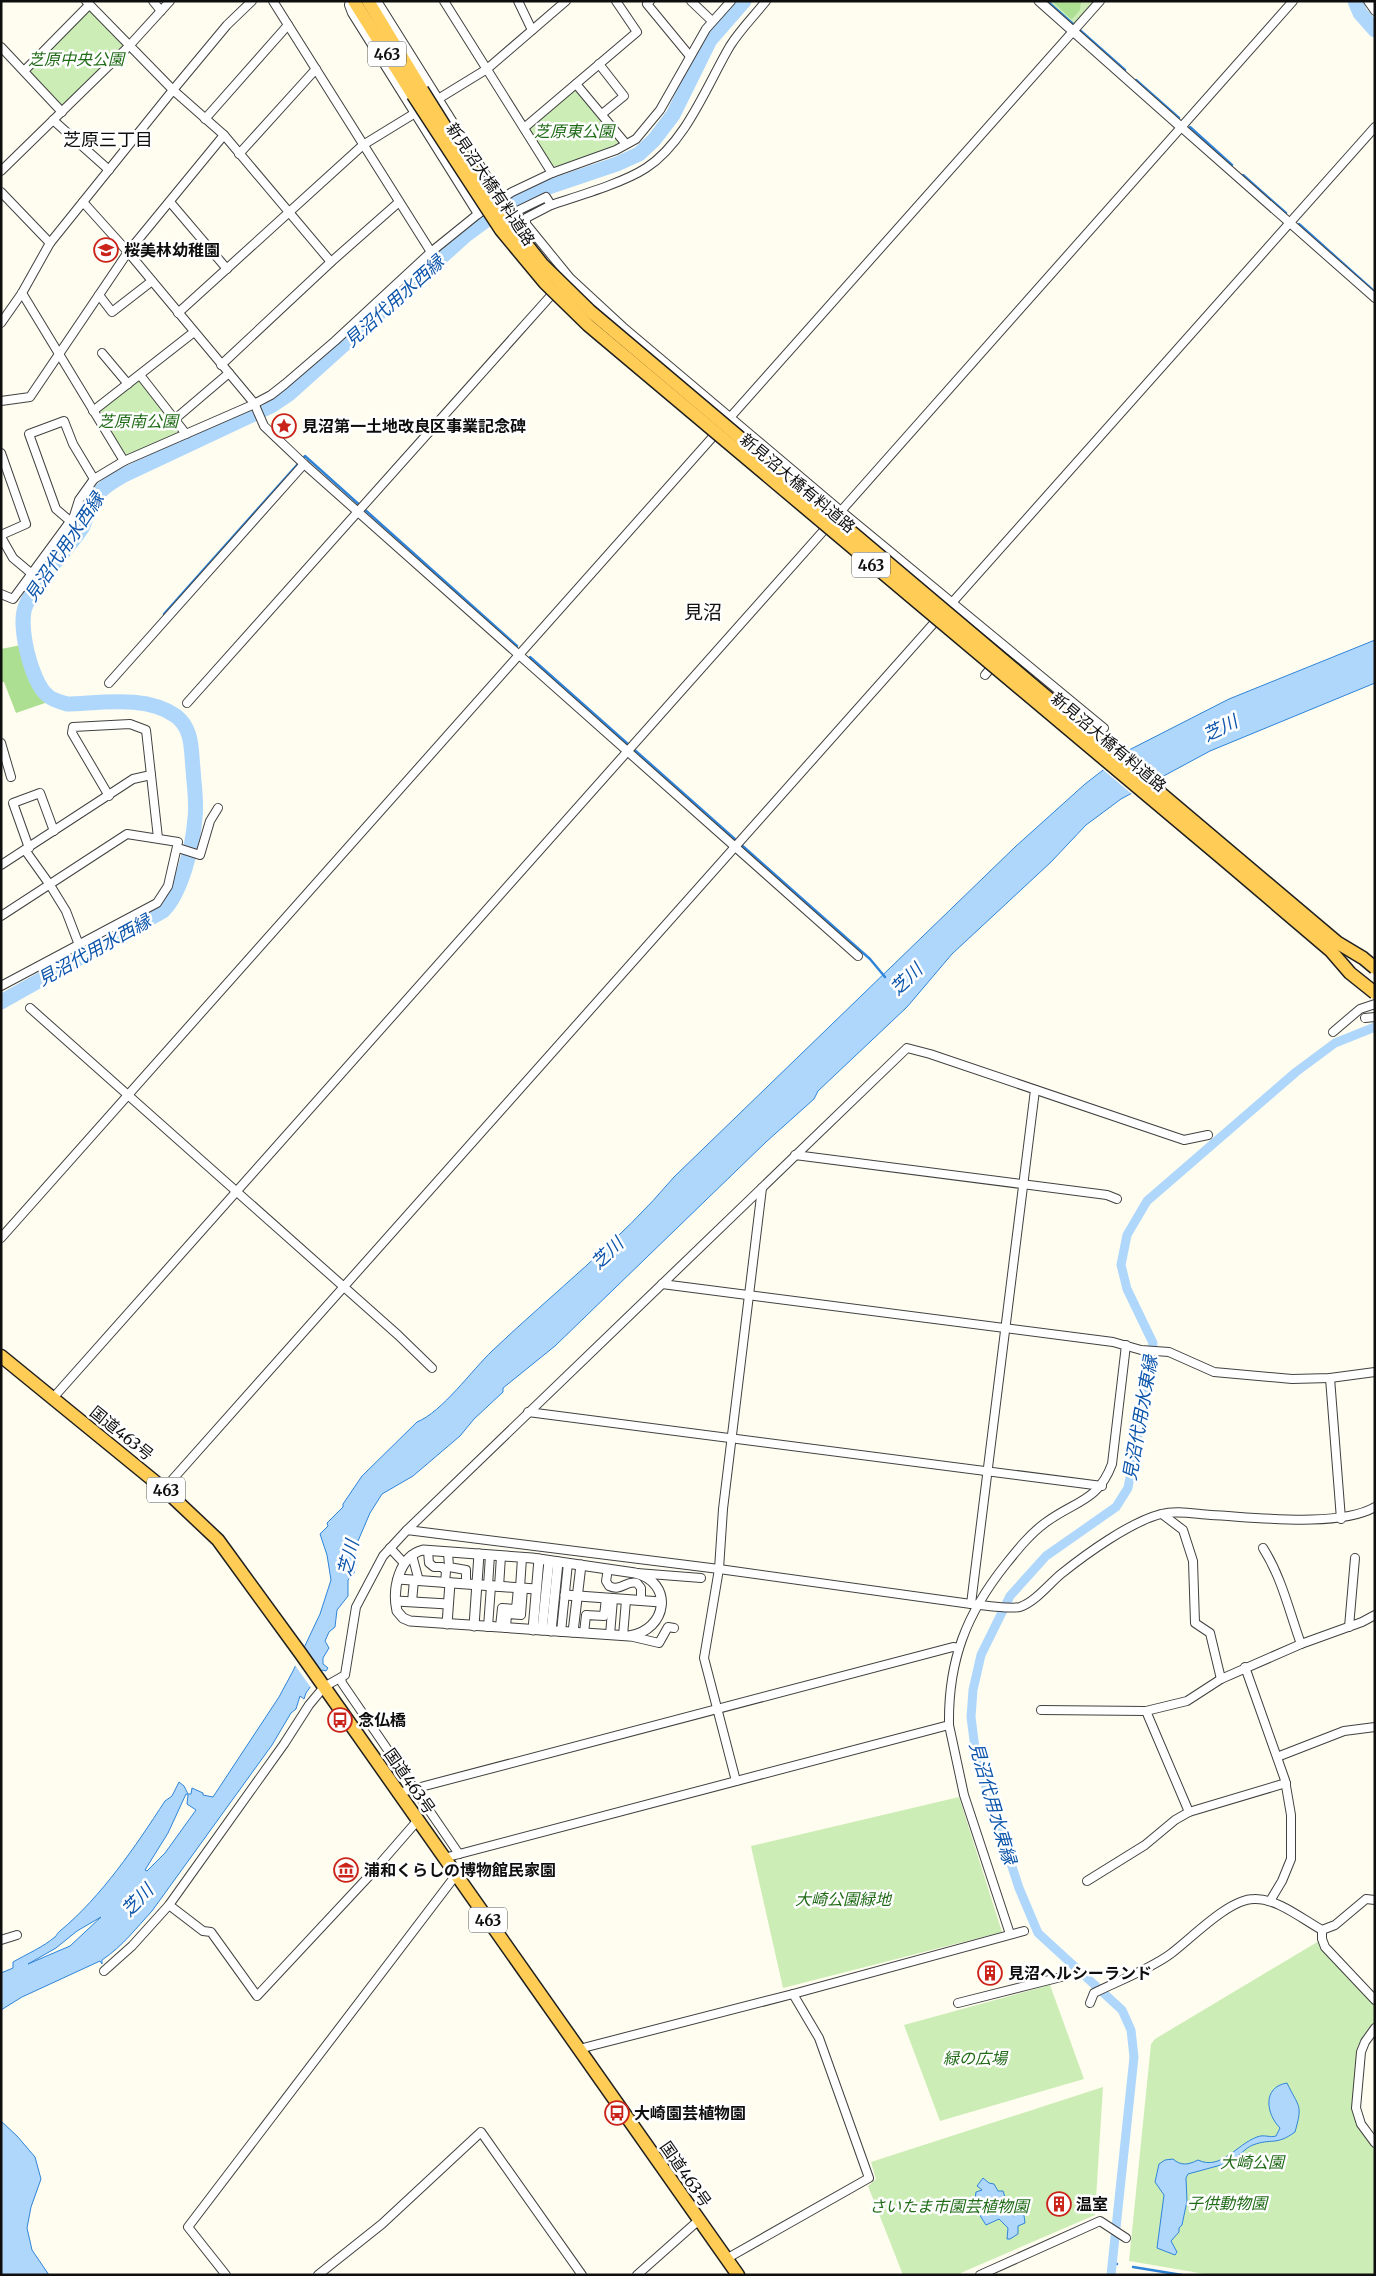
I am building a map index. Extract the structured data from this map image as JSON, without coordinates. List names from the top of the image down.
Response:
{
  "streets": {
    "highway": ["463", "新見沼大橋有料道路", "国道463号"]
  },
  "crossings": [
    ["463", "新見沼大橋有料道路"]
  ],
  "districts": ["芝原三丁目", "見沼"],
  "water": ["見沼代用水西縁", "芝川", "見沼代用水東縁"],
  "parks": [
    "芝原中央公園",
    "芝原東公園",
    "芝原南公園",
    "大崎公園緑地",
    "緑の広場",
    "大崎公園",
    "子供動物園",
    "さいたま市園芸植物園"
  ],
  "places": {
    "school or university": ["桜美林幼稚園"],
    "place": ["見沼第一土地改良区事業記念碑"],
    "bus stop": ["念仏橋", "大崎園芸植物園"],
    "museum": ["浦和くらしの博物館民家園"],
    "building": ["見沼ヘルシーランド", "温室"]
  }
}
